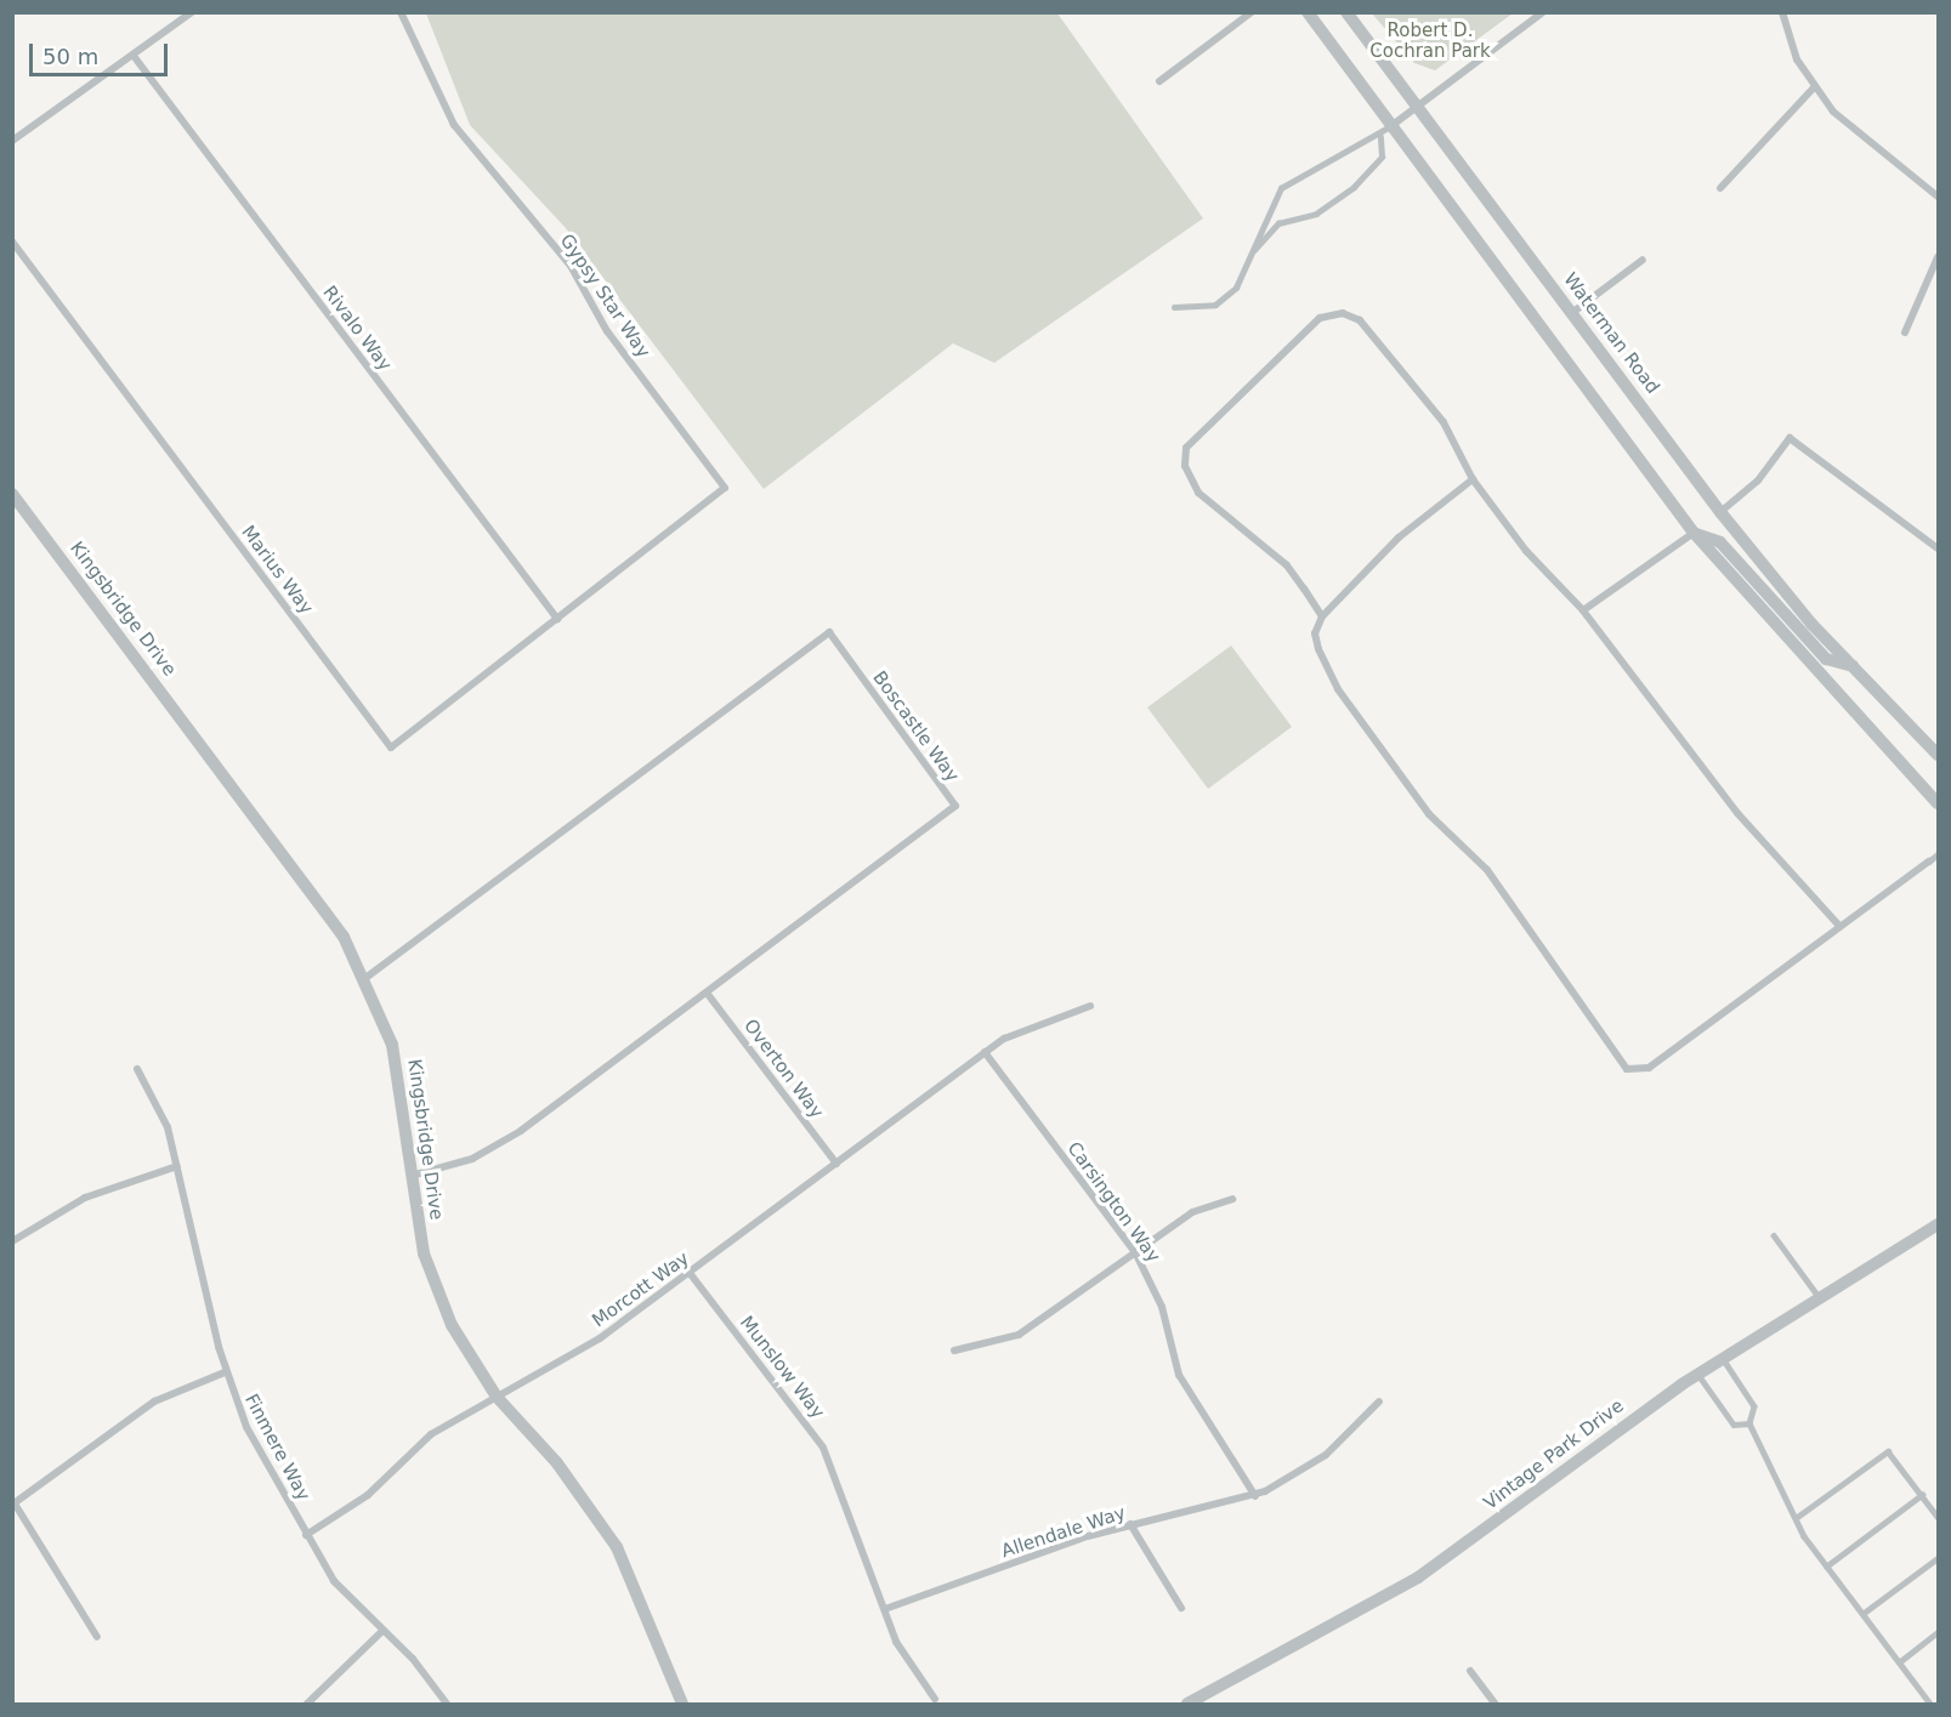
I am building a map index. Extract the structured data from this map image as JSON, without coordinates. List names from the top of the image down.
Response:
{
  "streets": {
    "street": [
      "Gypsy Star Way",
      "Rivalo Way",
      "Waterman Road",
      "Marius Way",
      "Kingsbridge Drive",
      "Boscastle Way",
      "Overton Way",
      "Carsington Way",
      "Morcott Way",
      "Munslow Way",
      "Finmere Way",
      "Vintage Park Drive",
      "Allendale Way"
    ]
  },
  "crossings": [
    ["Gypsy Star Way", "Rivalo Way"],
    ["Gypsy Star Way", "Marius Way"],
    ["Rivalo Way", "Marius Way"],
    ["Kingsbridge Drive", "Boscastle Way"],
    ["Kingsbridge Drive", "Morcott Way"],
    ["Boscastle Way", "Overton Way"],
    ["Overton Way", "Morcott Way"],
    ["Carsington Way", "Morcott Way"],
    ["Carsington Way", "Allendale Way"],
    ["Morcott Way", "Munslow Way"],
    ["Morcott Way", "Finmere Way"],
    ["Munslow Way", "Allendale Way"]
  ],
  "parks": ["Robert D. Cochran Park"],
  "scale_bar": "50 m"
}
